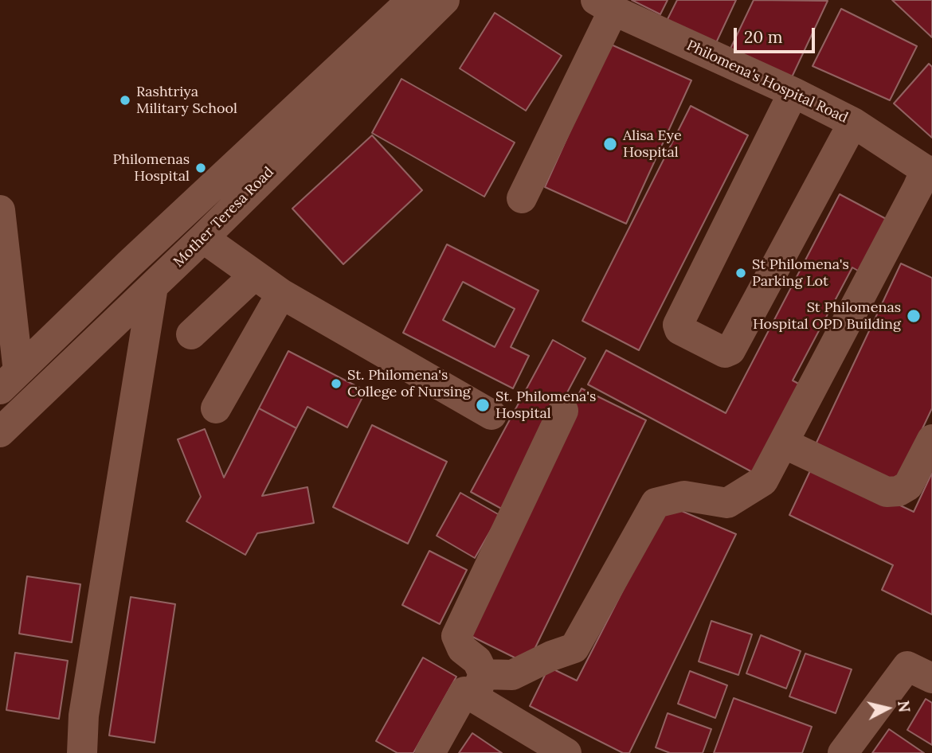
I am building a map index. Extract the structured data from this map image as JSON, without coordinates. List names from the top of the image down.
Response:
{
  "streets": {
    "street": ["Philomena's Hospital Road", "Mother Teresa Road"]
  },
  "places": [
    "Rashtriya Military School",
    "Alisa Eye Hospital",
    "Philomenas Hospital",
    "St Philomena's Parking Lot",
    "St Philomenas Hospital OPD Building",
    "St. Philomena's College of Nursing",
    "St. Philomena's Hospital"
  ],
  "scale_bar": "20 m",
  "north": "right"
}
